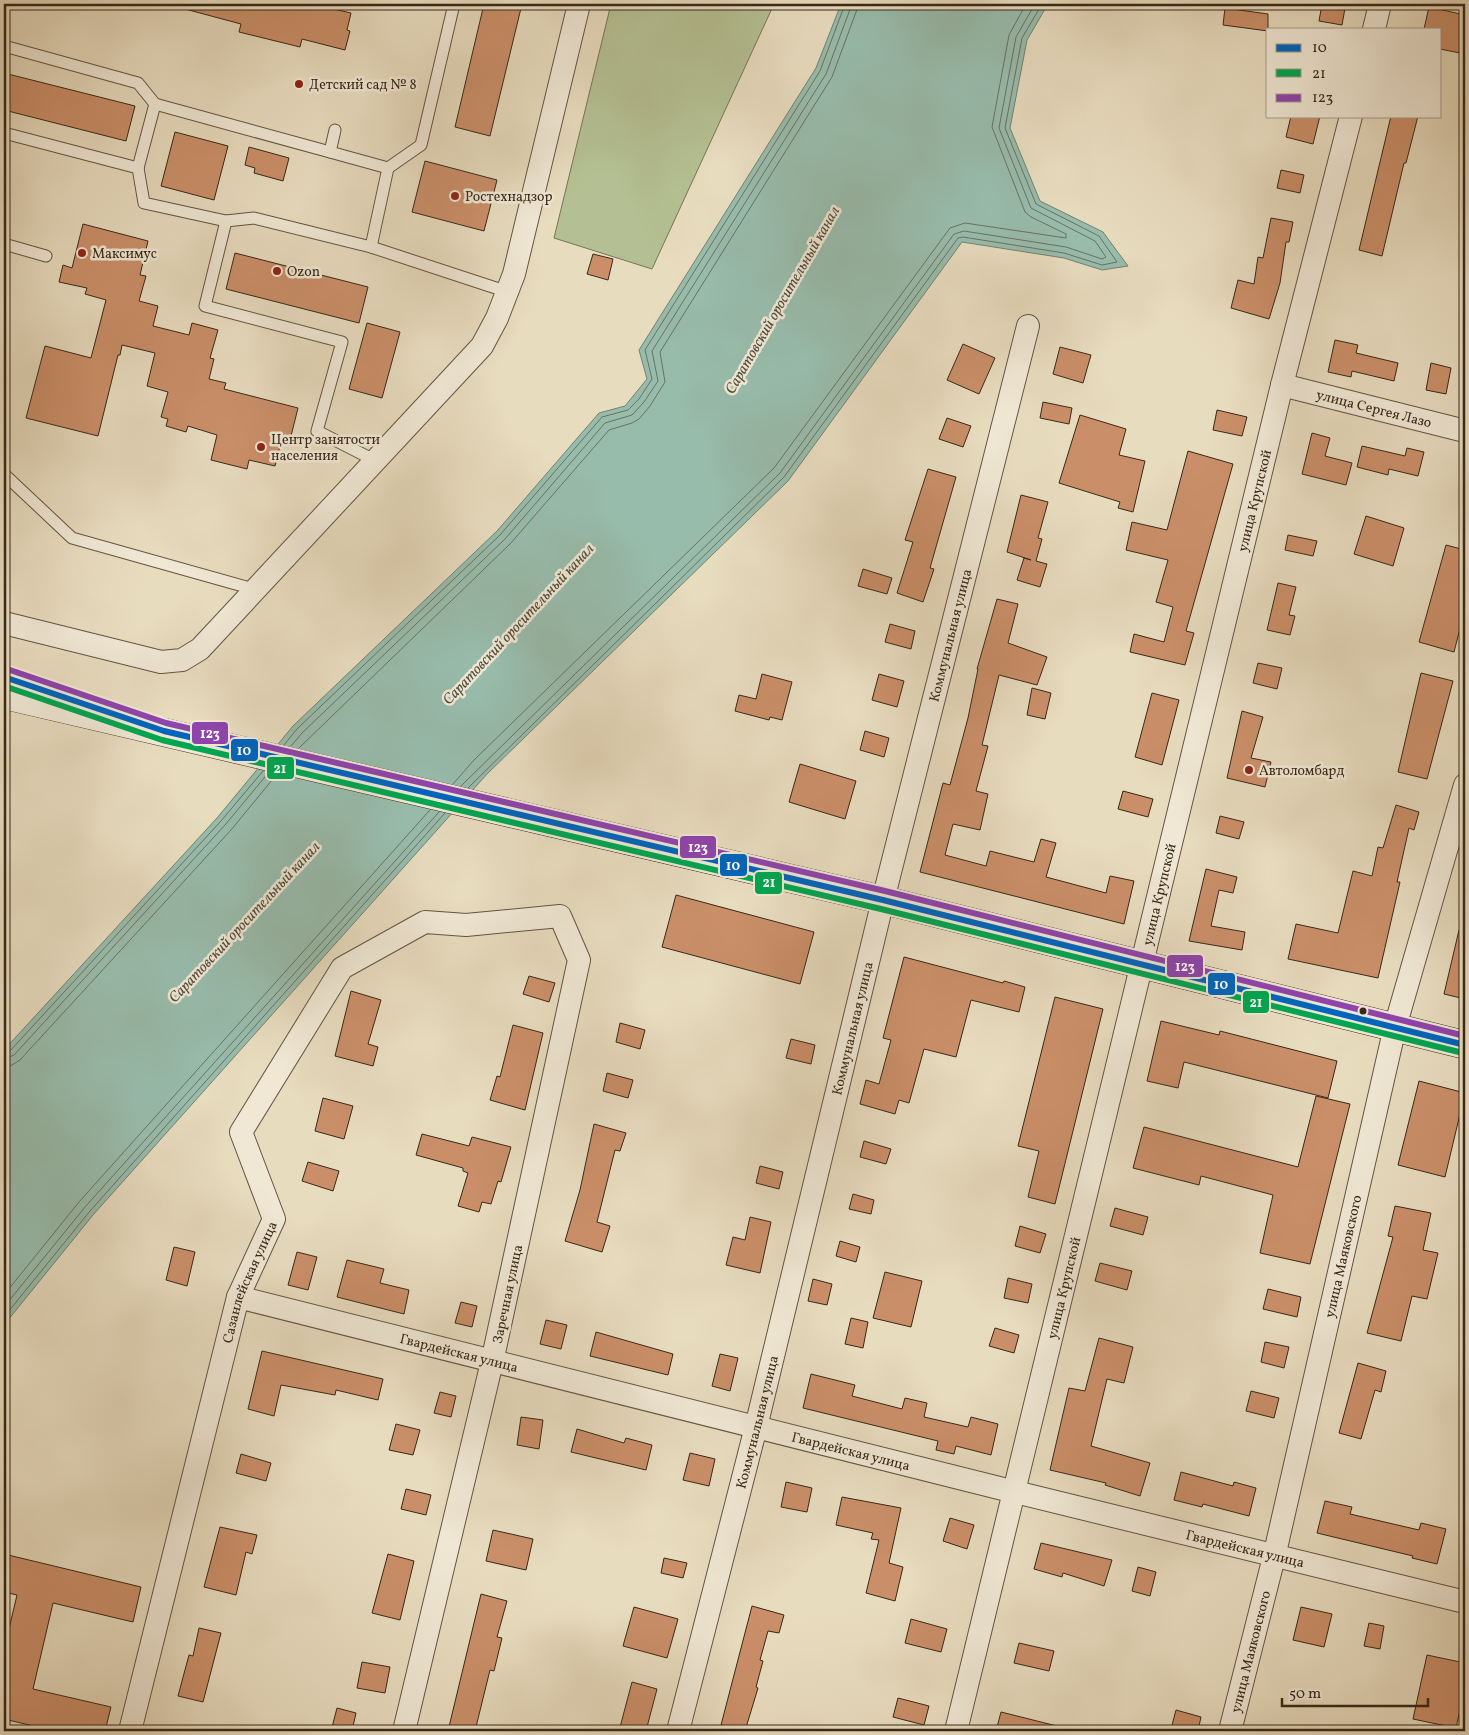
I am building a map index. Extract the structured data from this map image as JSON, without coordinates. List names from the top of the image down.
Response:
{
  "streets": {
    "street": [
      "улица Сергея Лазо",
      "улица Крупской",
      "Коммунальная улица",
      "улица Маяковского",
      "Сазанлейская улица",
      "Заречная улица",
      "Гвардейская улица"
    ]
  },
  "crossings": [
    ["улица Сергея Лазо", "улица Крупской"],
    ["улица Крупской", "Гвардейская улица"],
    ["Коммунальная улица", "Гвардейская улица"],
    ["улица Маяковского", "Гвардейская улица"],
    ["Сазанлейская улица", "Заречная улица"],
    ["Сазанлейская улица", "Гвардейская улица"],
    ["Заречная улица", "Гвардейская улица"]
  ],
  "water": ["Саратовский оросительный канал"],
  "places": [
    "Детский сад № 8",
    "Ростехнадзор",
    "Максимус",
    "Ozon",
    "Центр занятости населения",
    "Автоломбард"
  ],
  "lines": ["transit line 123", "transit line 10", "transit line 21"],
  "legend": ["10", "21", "123"],
  "scale_bar": "50 m"
}
